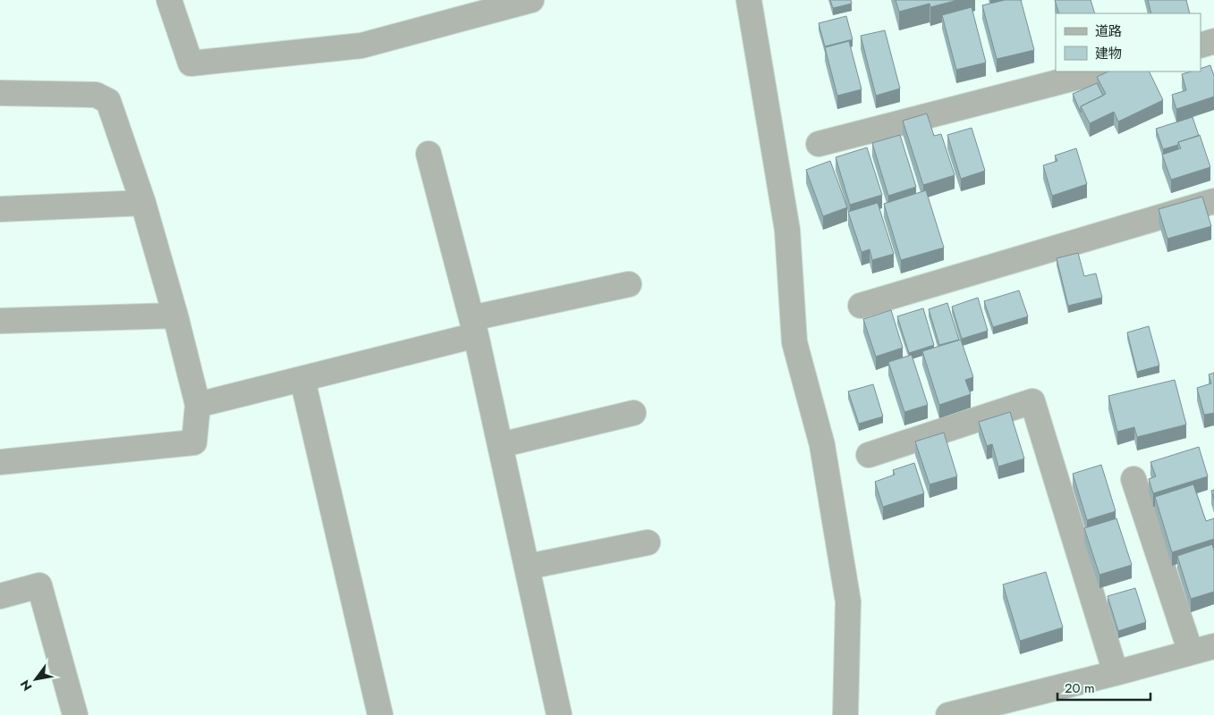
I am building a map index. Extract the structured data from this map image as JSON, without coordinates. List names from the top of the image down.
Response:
{
  "legend": ["道路", "建物"],
  "scale_bar": "20 m",
  "north": "bottom left"
}
